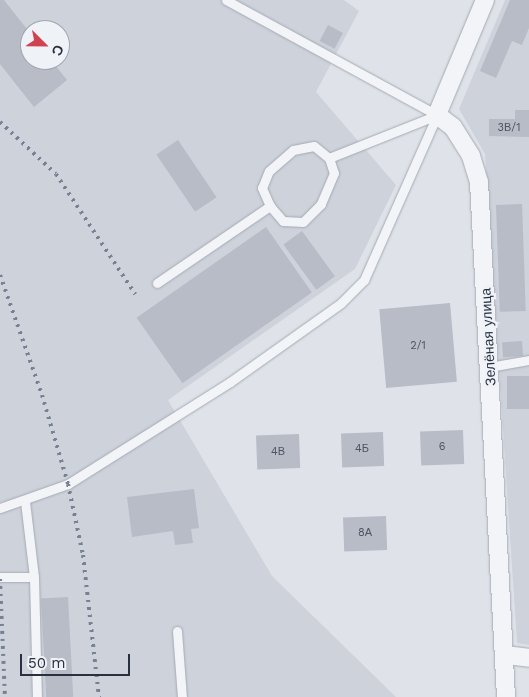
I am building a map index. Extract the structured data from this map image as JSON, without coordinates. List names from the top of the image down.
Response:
{
  "streets": {
    "street": ["Зелёная улица"]
  },
  "house_numbers": [
    "3В/1",
    "2/1",
    "6",
    "4Б",
    "4В",
    "8А"
  ],
  "scale_bar": "50 m",
  "north": "bottom right"
}
